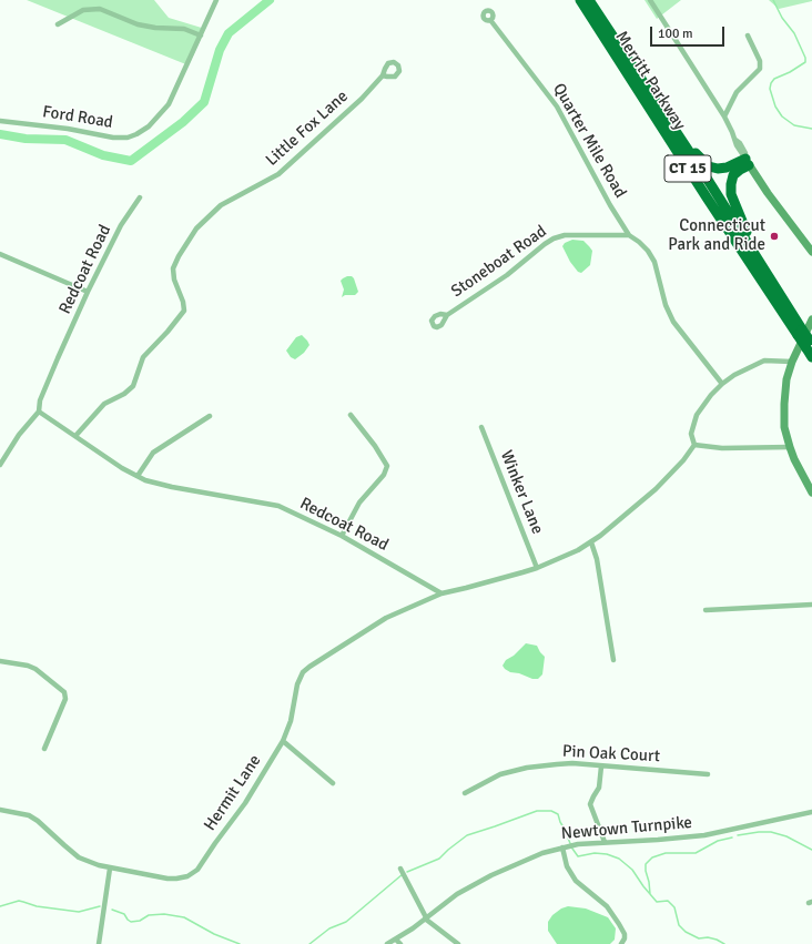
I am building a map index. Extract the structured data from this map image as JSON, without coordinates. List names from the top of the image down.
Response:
{
  "streets": {
    "highway": ["Merritt Parkway", "CT 15"],
    "street": [
      "Ford Road",
      "Little Fox Lane",
      "Quarter Mile Road",
      "Stoneboat Road",
      "Redcoat Road",
      "Winker Lane",
      "Pin Oak Court",
      "Hermit Lane",
      "Newtown Turnpike"
    ]
  },
  "crossings": [
    ["Little Fox Lane", "Redcoat Road"],
    ["Quarter Mile Road", "Stoneboat Road"],
    ["Redcoat Road", "Hermit Lane"]
  ],
  "places": ["Connecticut Park and Ride"],
  "scale_bar": "100 m"
}
